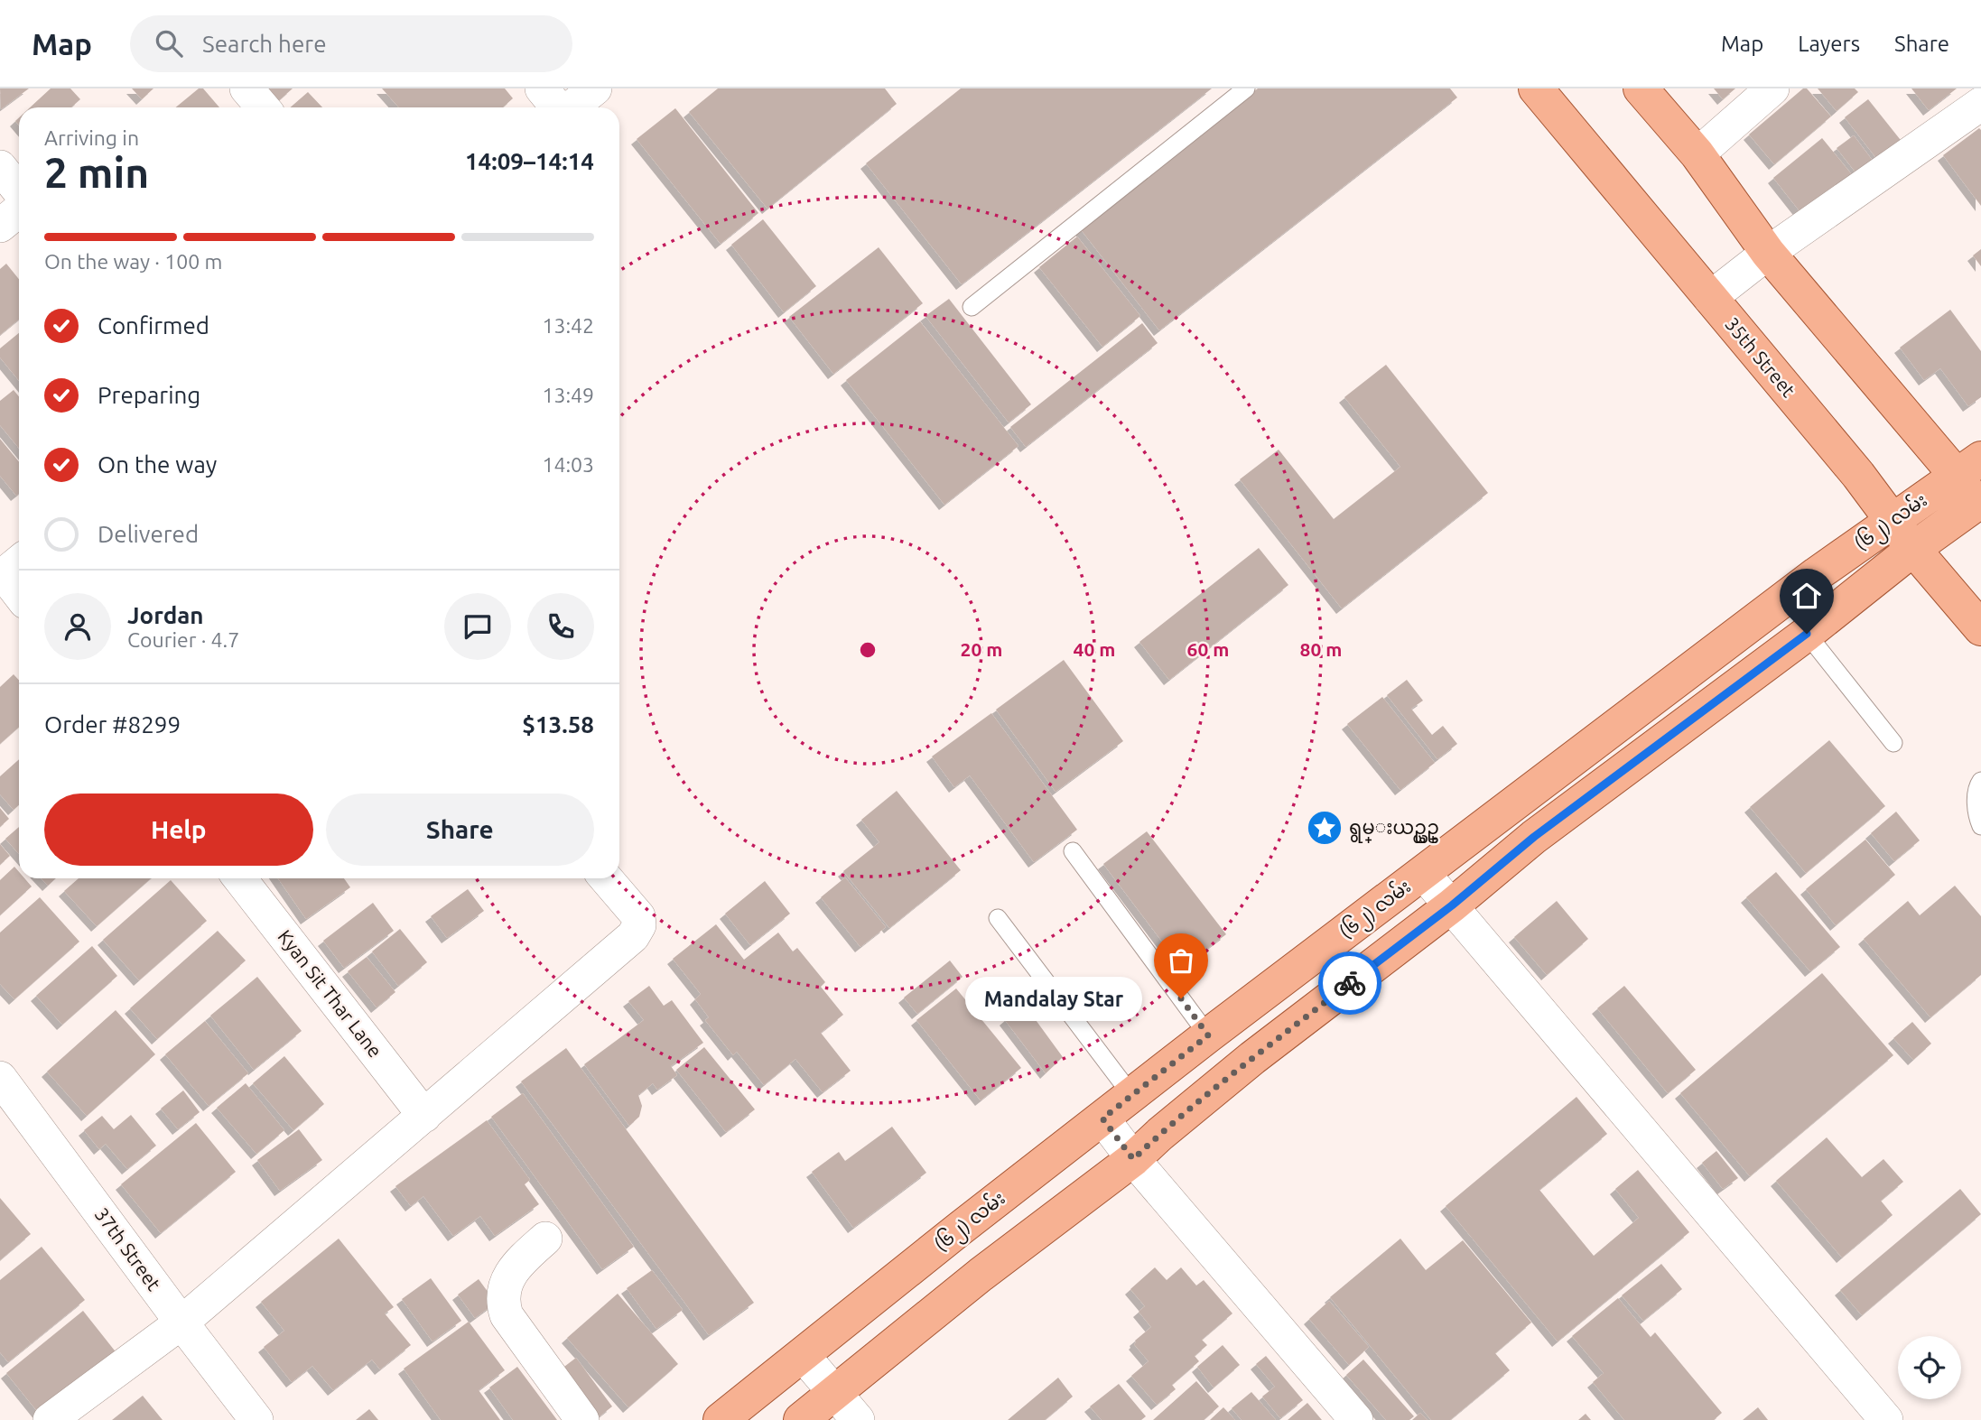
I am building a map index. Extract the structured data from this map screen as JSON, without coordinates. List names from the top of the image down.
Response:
{
  "streets": {
    "main road": ["35th Street", "(၆၂) လမ်း"],
    "street": ["Kyan Sit Thar Lane", "37th Street"]
  },
  "crossings": [
    ["35th Street", "(၆၂) လမ်း"]
  ],
  "places": {
    "place": ["ရွမ္းယဥ္ယဥ္"],
    "other": ["Mandalay Star"]
  },
  "page": {
    "header": "Map",
    "search": "Search here",
    "nav": ["Map", "Layers", "Share"],
    "heading": ["2 min", "Arriving in", "14:09–14:14"],
    "panel": [
      "Jordan",
      "Courier · 4.7",
      "Order #8299",
      "$13.58"
    ],
    "bar": "On the way · 100 m",
    "list": [
      ["Confirmed", "13:42"],
      ["Preparing", "13:49"],
      ["On the way", "14:03"],
      "Delivered"
    ],
    "buttons": ["Help", "Share"],
    "bubble": "Mandalay Star"
  },
  "rings": [
    "20 m",
    "40 m",
    "60 m",
    "80 m"
  ]
}
